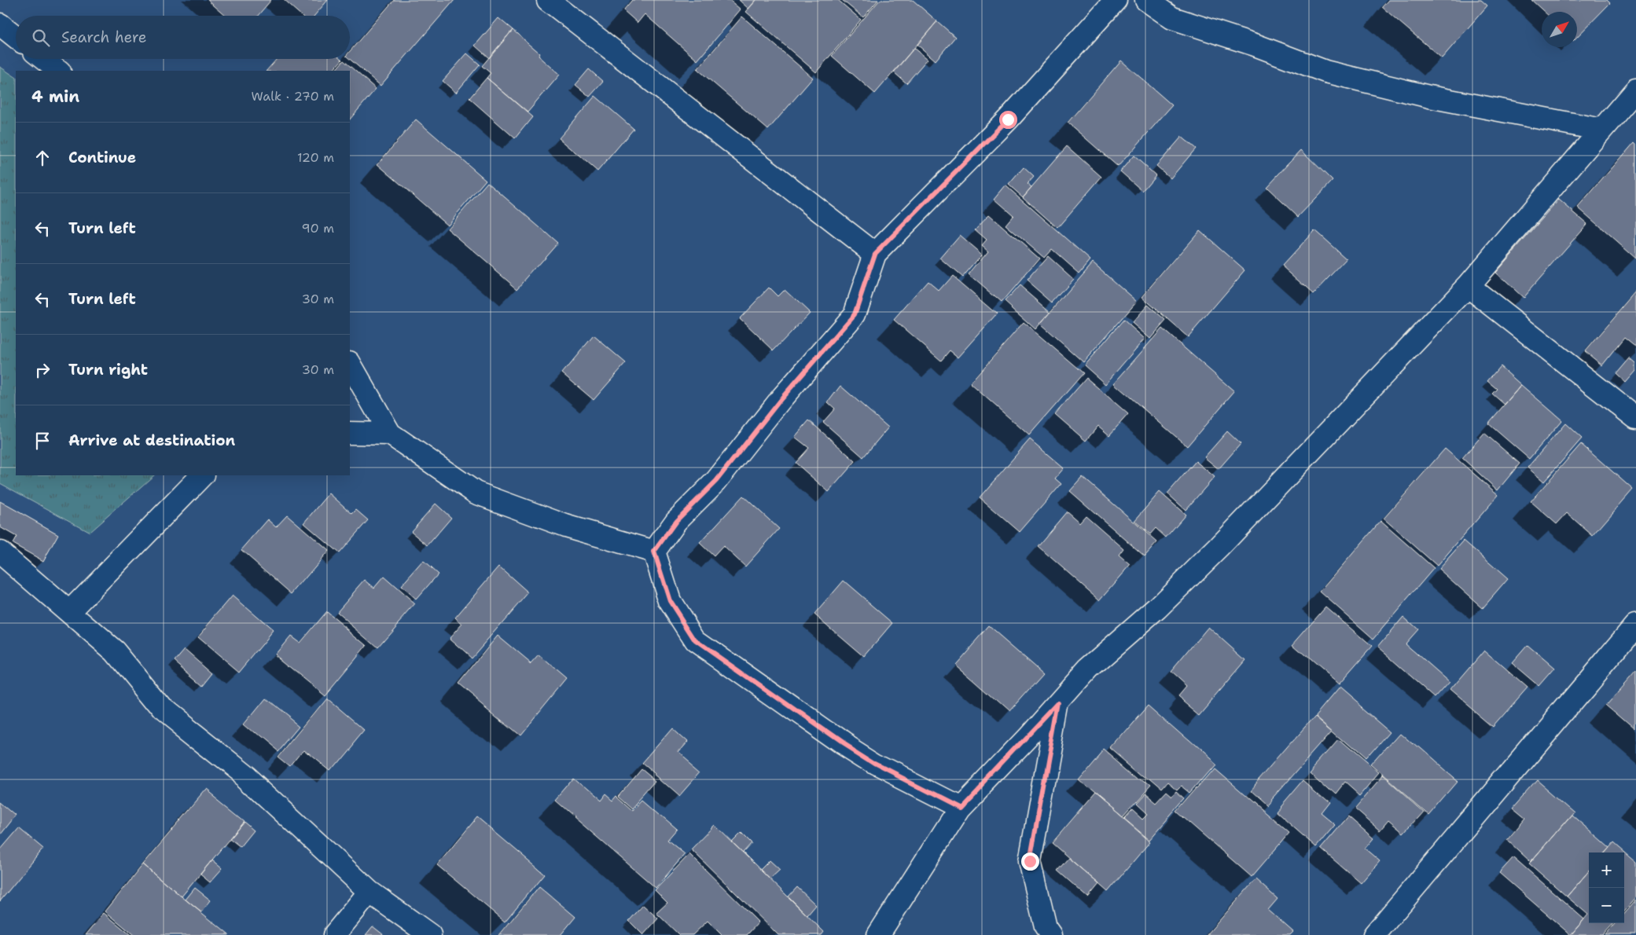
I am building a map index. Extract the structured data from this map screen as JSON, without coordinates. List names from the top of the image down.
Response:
{
  "north": "top right",
  "page": {
    "search": "Search here",
    "heading": ["4 min", "Walk · 270 m"],
    "list": [
      ["Continue", "120 m"],
      ["Turn left", "90 m"],
      ["Turn left", "30 m"],
      ["Turn right", "30 m"],
      "Arrive at destination"
    ],
    "map_buttons": ["+", "−"]
  }
}
